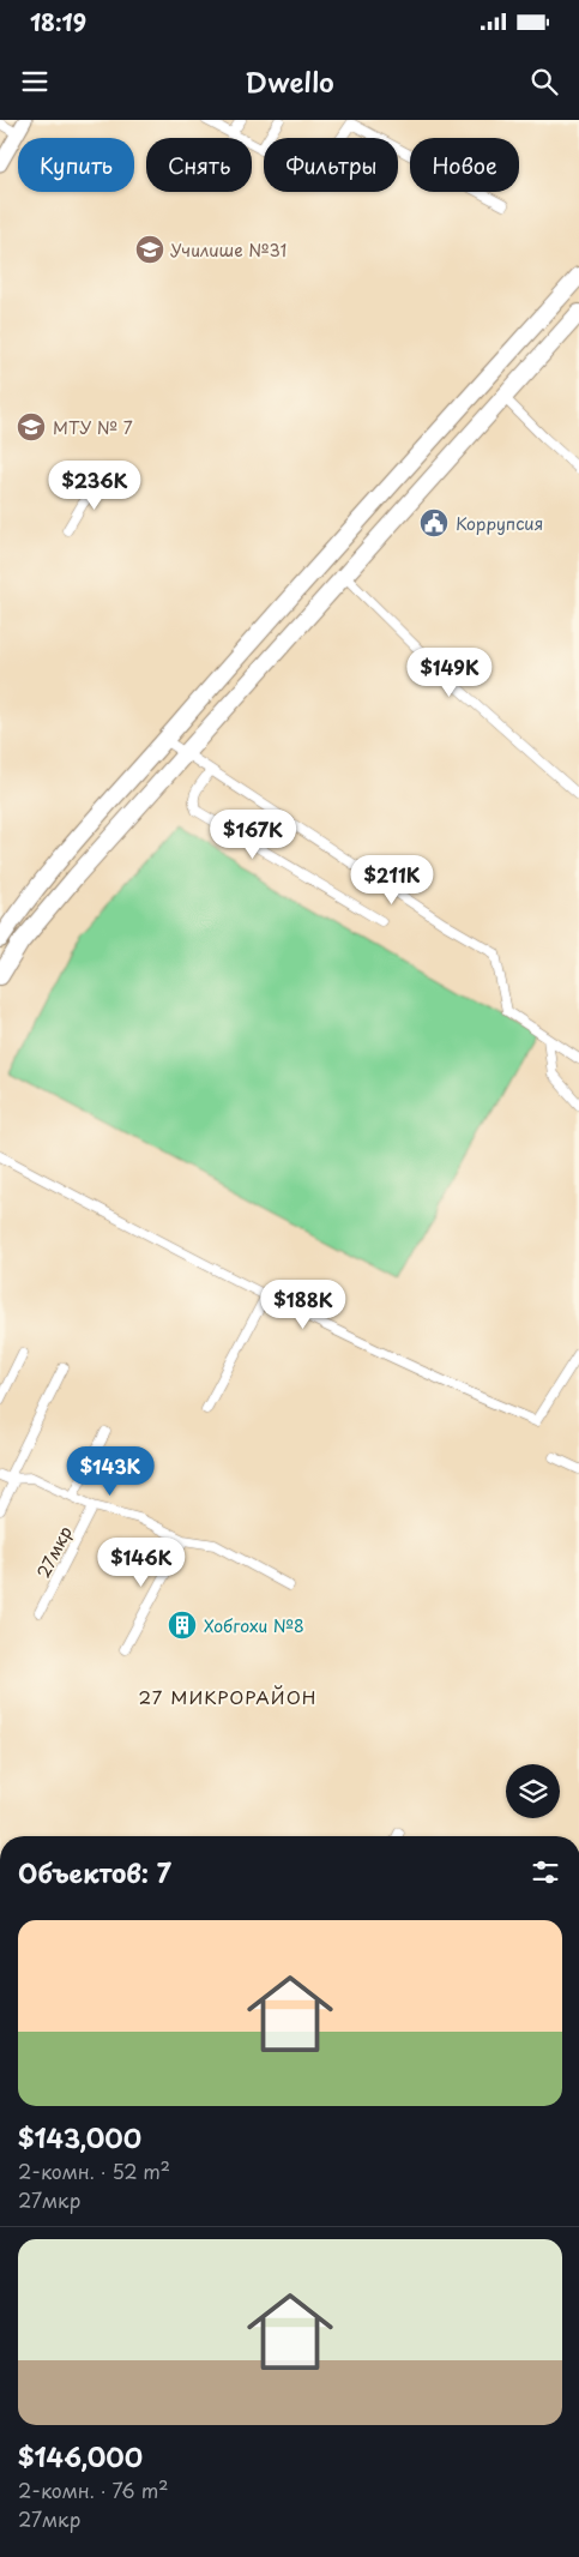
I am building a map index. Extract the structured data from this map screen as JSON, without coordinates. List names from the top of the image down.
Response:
{
  "streets": {
    "street": ["27мкр"]
  },
  "districts": ["27 МИКРОРАЙОН"],
  "places": {
    "school or university": ["Училише №31", "МТУ № 7"],
    "public building": ["Коррупсия"],
    "building": ["Хобгохи №8"]
  },
  "page": {
    "status": "18:19",
    "header": "Dwello",
    "chip": [
      "Купить",
      "Снять",
      "Фильтры",
      "Новое"
    ],
    "price": [
      "$236K",
      "$149K",
      "$167K",
      "$211K",
      "$188K",
      "$143K",
      "$146K"
    ],
    "heading": "Объектов: 7",
    "list": [
      {
        "name": "$143,000",
        "note": "2-комн. · 52 m² · 27мкр"
      },
      {
        "name": "$146,000",
        "note": "2-комн. · 76 m² · 27мкр"
      }
    ]
  }
}
